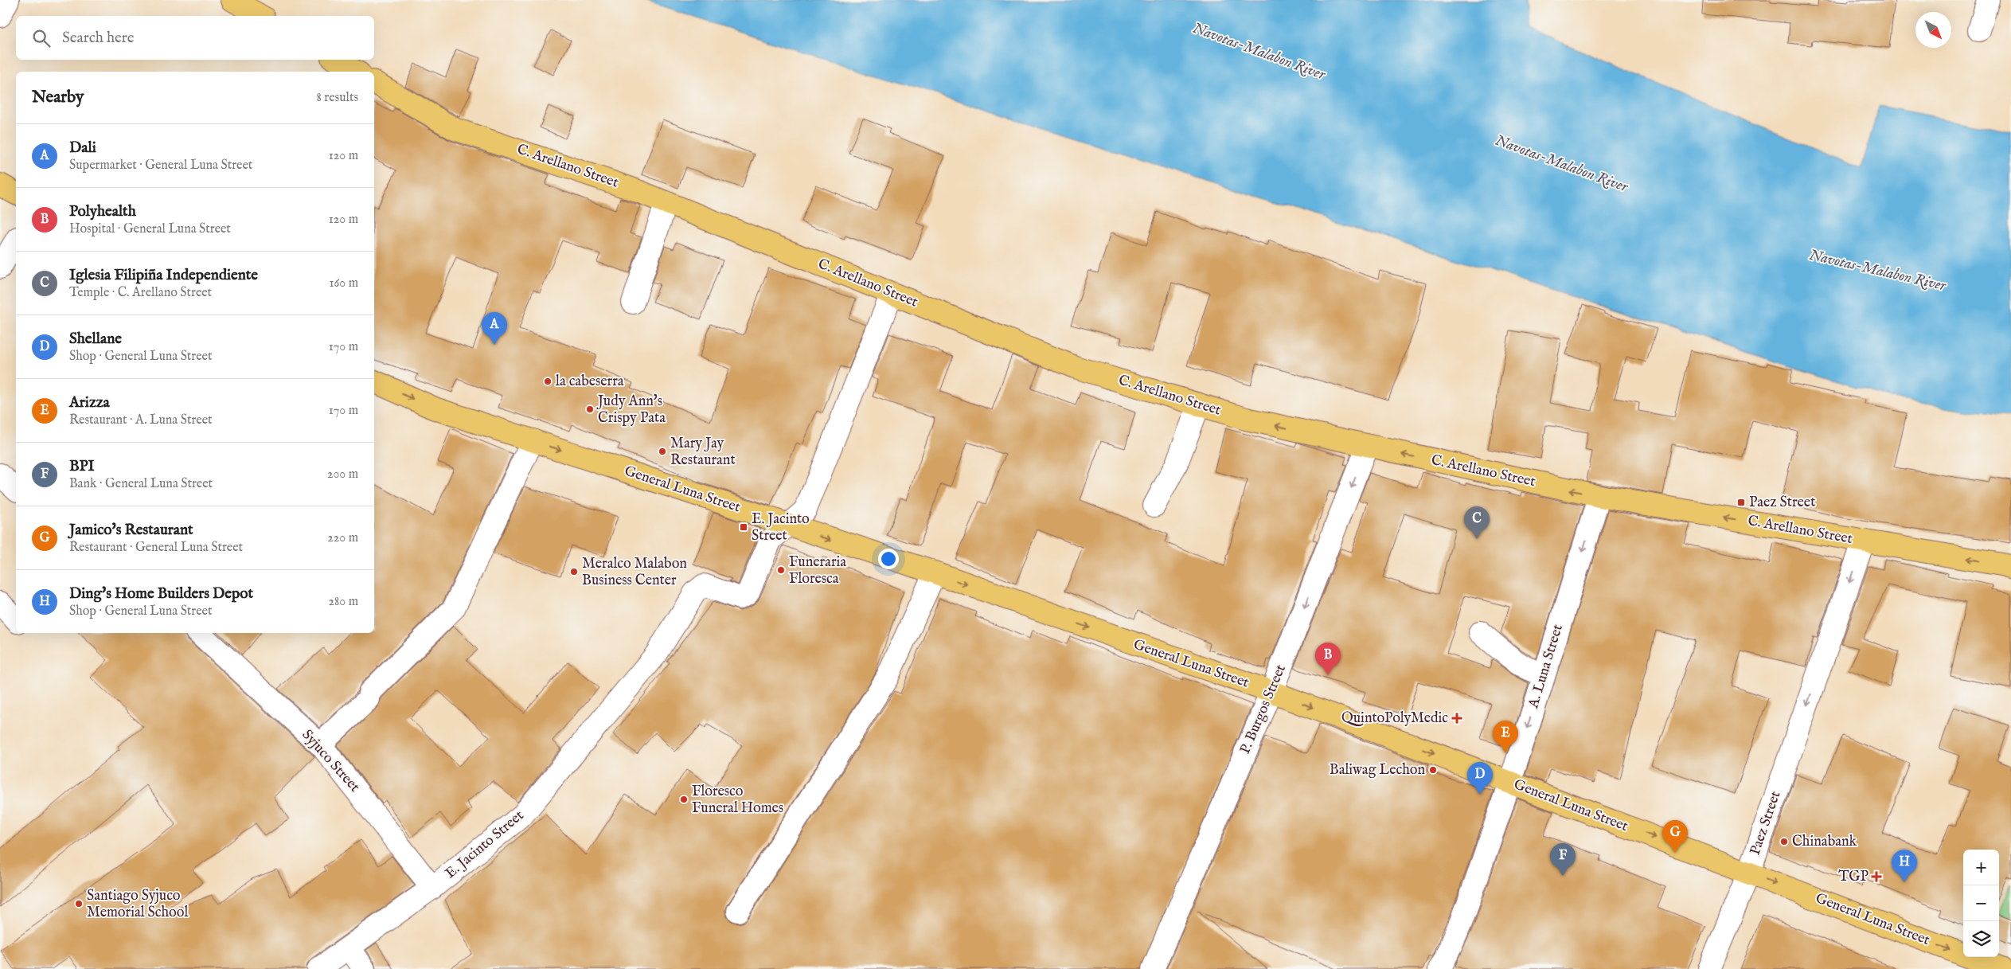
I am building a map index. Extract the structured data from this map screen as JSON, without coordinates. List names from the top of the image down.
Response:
{
  "streets": {
    "main road": ["C. Arellano Street", "General Luna Street"],
    "street": [
      "A. Luna Street",
      "P. Burgos Street",
      "Syjuco Street",
      "Paez Street",
      "E. Jacinto Street"
    ]
  },
  "crossings": [
    ["C. Arellano Street", "A. Luna Street"],
    ["C. Arellano Street", "P. Burgos Street"],
    ["C. Arellano Street", "Paez Street"],
    ["General Luna Street", "A. Luna Street"],
    ["General Luna Street", "P. Burgos Street"],
    ["General Luna Street", "Paez Street"],
    ["General Luna Street", "E. Jacinto Street"],
    ["Syjuco Street", "E. Jacinto Street"]
  ],
  "one_way": [
    "C. Arellano Street",
    "General Luna Street",
    "A. Luna Street",
    "Paez Street"
  ],
  "water": ["Navotas-Malabon River"],
  "places": {
    "other": [
      "la cabeserra",
      "Judy Ann's Crispy Pata",
      "Mary Jay Restaurant",
      "Funeraria Floresca",
      "Meralco Malabon Business Center",
      "Baliwag Lechon",
      "Floresco Funeral Homes",
      "Chinabank",
      "Santiago Syjuco Memorial School"
    ],
    "transit": ["Paez Street", "E. Jacinto Street"],
    "health": ["QuintoPolyMedic", "TGP"]
  },
  "north": "bottom right",
  "page": {
    "search": "Search here",
    "heading": ["Nearby", "8 results"],
    "list": [
      {
        "mark": "A",
        "name": "Dali",
        "note": "Supermarket · General Luna Street",
        "value": "120 m"
      },
      {
        "mark": "B",
        "name": "Polyhealth",
        "note": "Hospital · General Luna Street",
        "value": "120 m"
      },
      {
        "mark": "C",
        "name": "Iglesia Filipiña Independiente",
        "note": "Temple · C. Arellano Street",
        "value": "160 m"
      },
      {
        "mark": "D",
        "name": "Shellane",
        "note": "Shop · General Luna Street",
        "value": "170 m"
      },
      {
        "mark": "E",
        "name": "Arizza",
        "note": "Restaurant · A. Luna Street",
        "value": "170 m"
      },
      {
        "mark": "F",
        "name": "BPI",
        "note": "Bank · General Luna Street",
        "value": "200 m"
      },
      {
        "mark": "G",
        "name": "Jamico's Restaurant",
        "note": "Restaurant · General Luna Street",
        "value": "220 m"
      },
      {
        "mark": "H",
        "name": "Ding's Home Builders Depot",
        "note": "Shop · General Luna Street",
        "value": "280 m"
      }
    ],
    "pins": [
      "A",
      "C",
      "B",
      "E",
      "D",
      "G",
      "F",
      "H"
    ],
    "map_buttons": ["+", "−"]
  }
}
